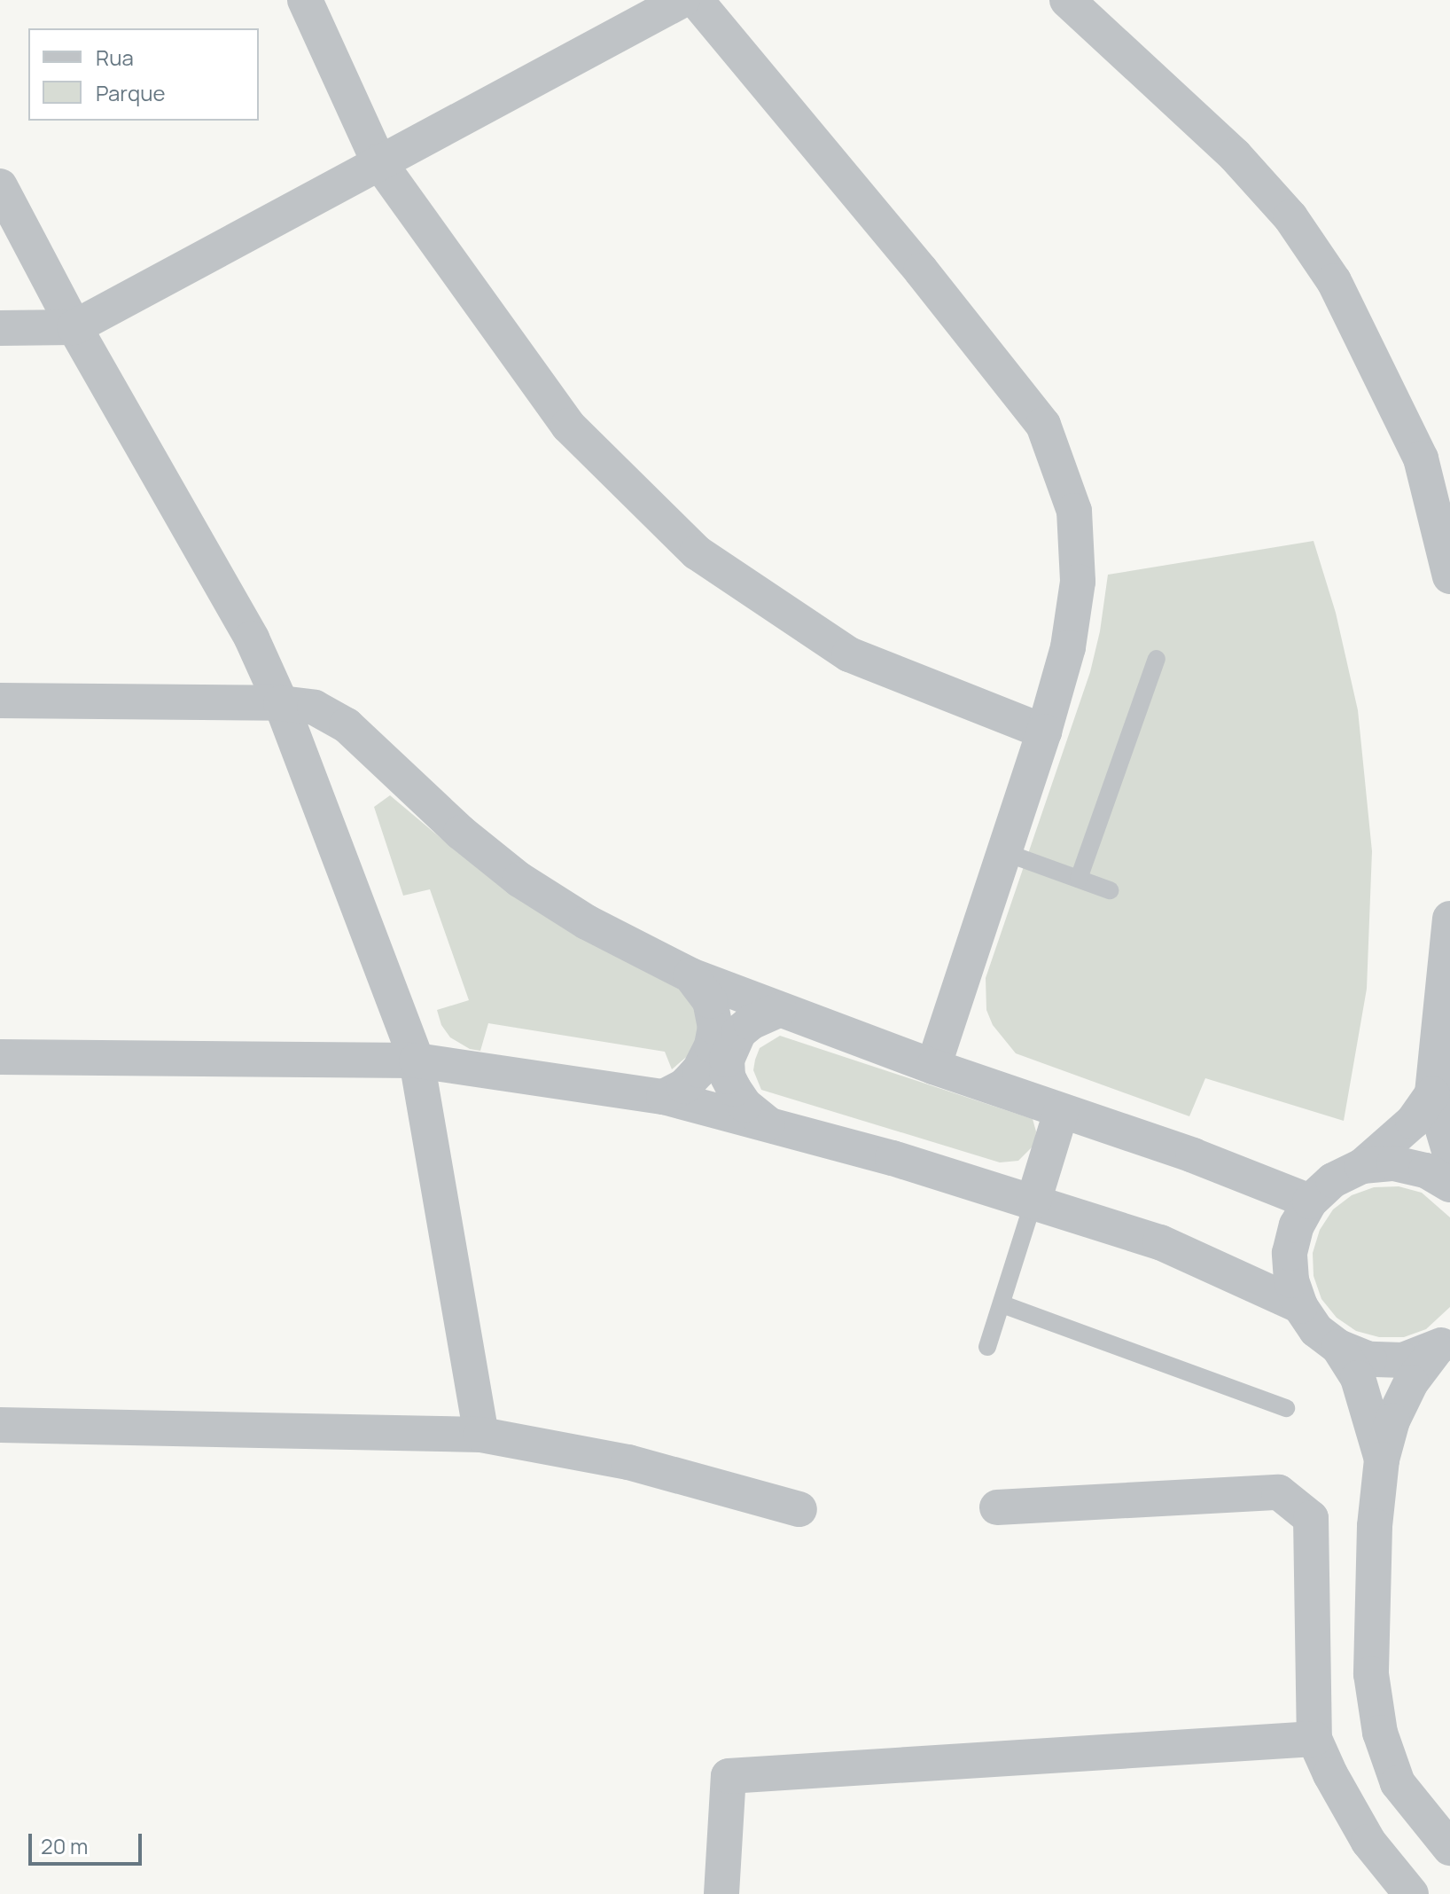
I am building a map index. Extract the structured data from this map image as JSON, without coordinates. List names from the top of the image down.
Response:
{
  "legend": ["Rua", "Parque"],
  "scale_bar": "20 m"
}
